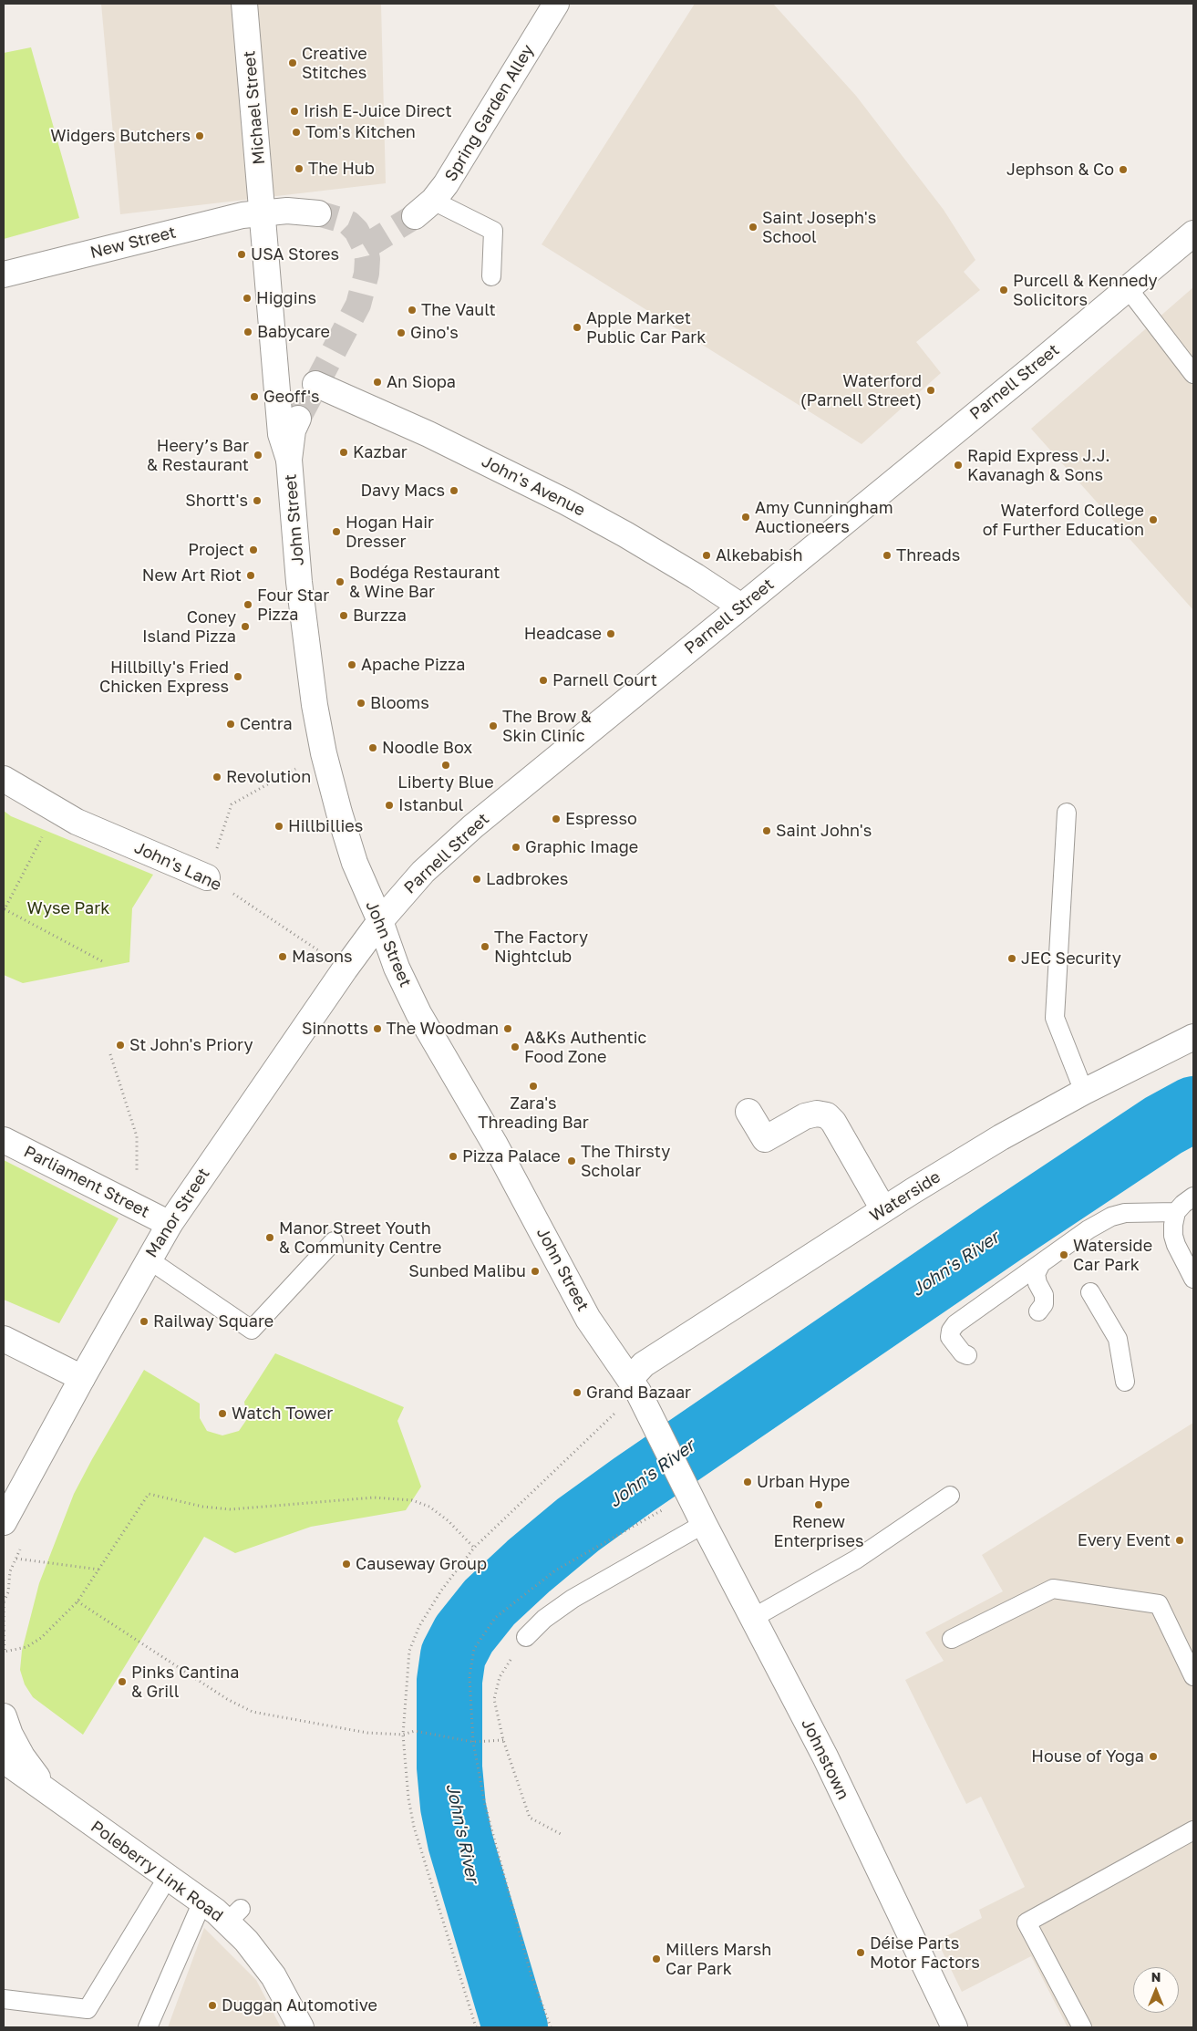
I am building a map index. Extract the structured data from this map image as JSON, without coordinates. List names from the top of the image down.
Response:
{
  "streets": {
    "main road": [
      "Michael Street",
      "Spring Garden Alley",
      "New Street",
      "Parnell Street",
      "John's Avenue",
      "John Street",
      "John's Lane",
      "Parliament Street",
      "Waterside",
      "Manor Street",
      "Johnstown",
      "Poleberry Link Road"
    ]
  },
  "crossings": [
    ["Michael Street", "New Street"],
    ["Michael Street", "John Street"],
    ["New Street", "John Street"],
    ["Parnell Street", "John's Avenue"],
    ["Parnell Street", "John Street"],
    ["Parnell Street", "Manor Street"],
    ["John Street", "Waterside"],
    ["John Street", "Manor Street"],
    ["John Street", "Johnstown"],
    ["John's Lane", "Manor Street"],
    ["Parliament Street", "Manor Street"]
  ],
  "water": ["John's River"],
  "parks": ["Wyse Park"],
  "places": [
    "Creative Stitches",
    "Irish E-Juice Direct",
    "Tom's Kitchen",
    "Widgers Butchers",
    "The Hub",
    "Jephson & Co",
    "Saint Joseph's School",
    "USA Stores",
    "Purcell & Kennedy Solicitors",
    "Higgins",
    "The Vault",
    "Apple Market Public Car Park",
    "Babycare",
    "Gino's",
    "An Siopa",
    "Waterford (Parnell Street)",
    "Geoff's",
    "Kazbar",
    "Heery’s Bar & Restaurant",
    "Rapid Express J.J. Kavanagh & Sons",
    "Davy Macs",
    "Shortt's",
    "Amy Cunningham Auctioneers",
    "Waterford College of Further Education",
    "Hogan Hair Dresser",
    "Project",
    "Alkebabish",
    "Threads",
    "New Art Riot",
    "Bodéga Restaurant & Wine Bar",
    "Four Star Pizza",
    "Burzza",
    "Coney Island Pizza",
    "Headcase",
    "Apache Pizza",
    "Hillbilly's Fried Chicken Express",
    "Parnell Court",
    "Blooms",
    "Centra",
    "The Brow & Skin Clinic",
    "Noodle Box",
    "Liberty Blue",
    "Revolution",
    "Istanbul",
    "Espresso",
    "Hillbillies",
    "Saint John's",
    "Graphic Image",
    "Ladbrokes",
    "The Factory Nightclub",
    "Masons",
    "JEC Security",
    "Sinnotts",
    "The Woodman",
    "St John's Priory",
    "A&Ks Authentic Food Zone",
    "Zara's Threading Bar",
    "Pizza Palace",
    "The Thirsty Scholar",
    "Manor Street Youth & Community Centre",
    "Waterside Car Park",
    "Sunbed Malibu",
    "Railway Square",
    "Grand Bazaar",
    "Watch Tower",
    "Urban Hype",
    "Renew Enterprises",
    "Every Event",
    "Causeway Group",
    "Pinks Cantina & Grill",
    "House of Yoga",
    "Déise Parts Motor Factors",
    "Millers Marsh Car Park",
    "Duggan Automotive"
  ],
  "north": "top"
}
